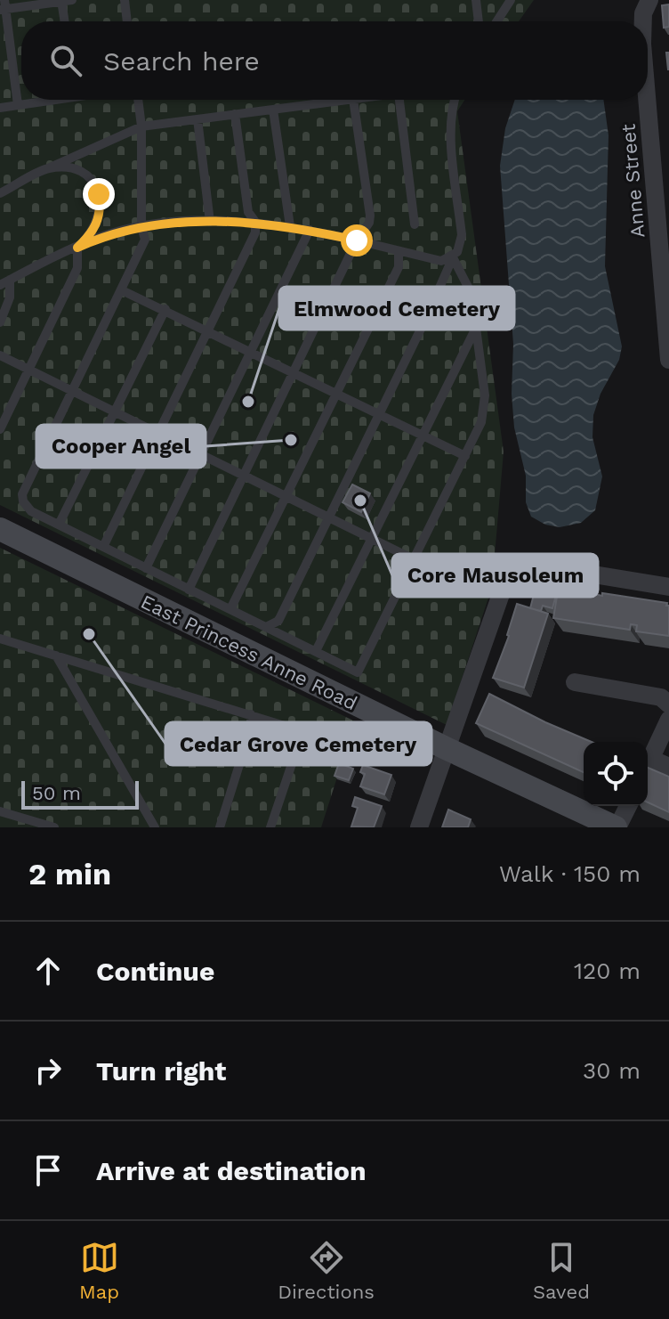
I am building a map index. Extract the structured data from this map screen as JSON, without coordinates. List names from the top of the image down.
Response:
{
  "streets": {
    "main road": ["East Princess Anne Road"],
    "street": ["Anne Street"]
  },
  "places": [
    "Elmwood Cemetery",
    "Cooper Angel",
    "Core Mausoleum",
    "Cedar Grove Cemetery"
  ],
  "scale_bar": "50 m",
  "page": {
    "search": "Search here",
    "scale": "50 m",
    "heading": ["2 min", "Walk · 150 m"],
    "list": [
      ["Continue", "120 m"],
      ["Turn right", "30 m"],
      "Arrive at destination"
    ],
    "nav": ["Map", "Directions", "Saved"]
  }
}
